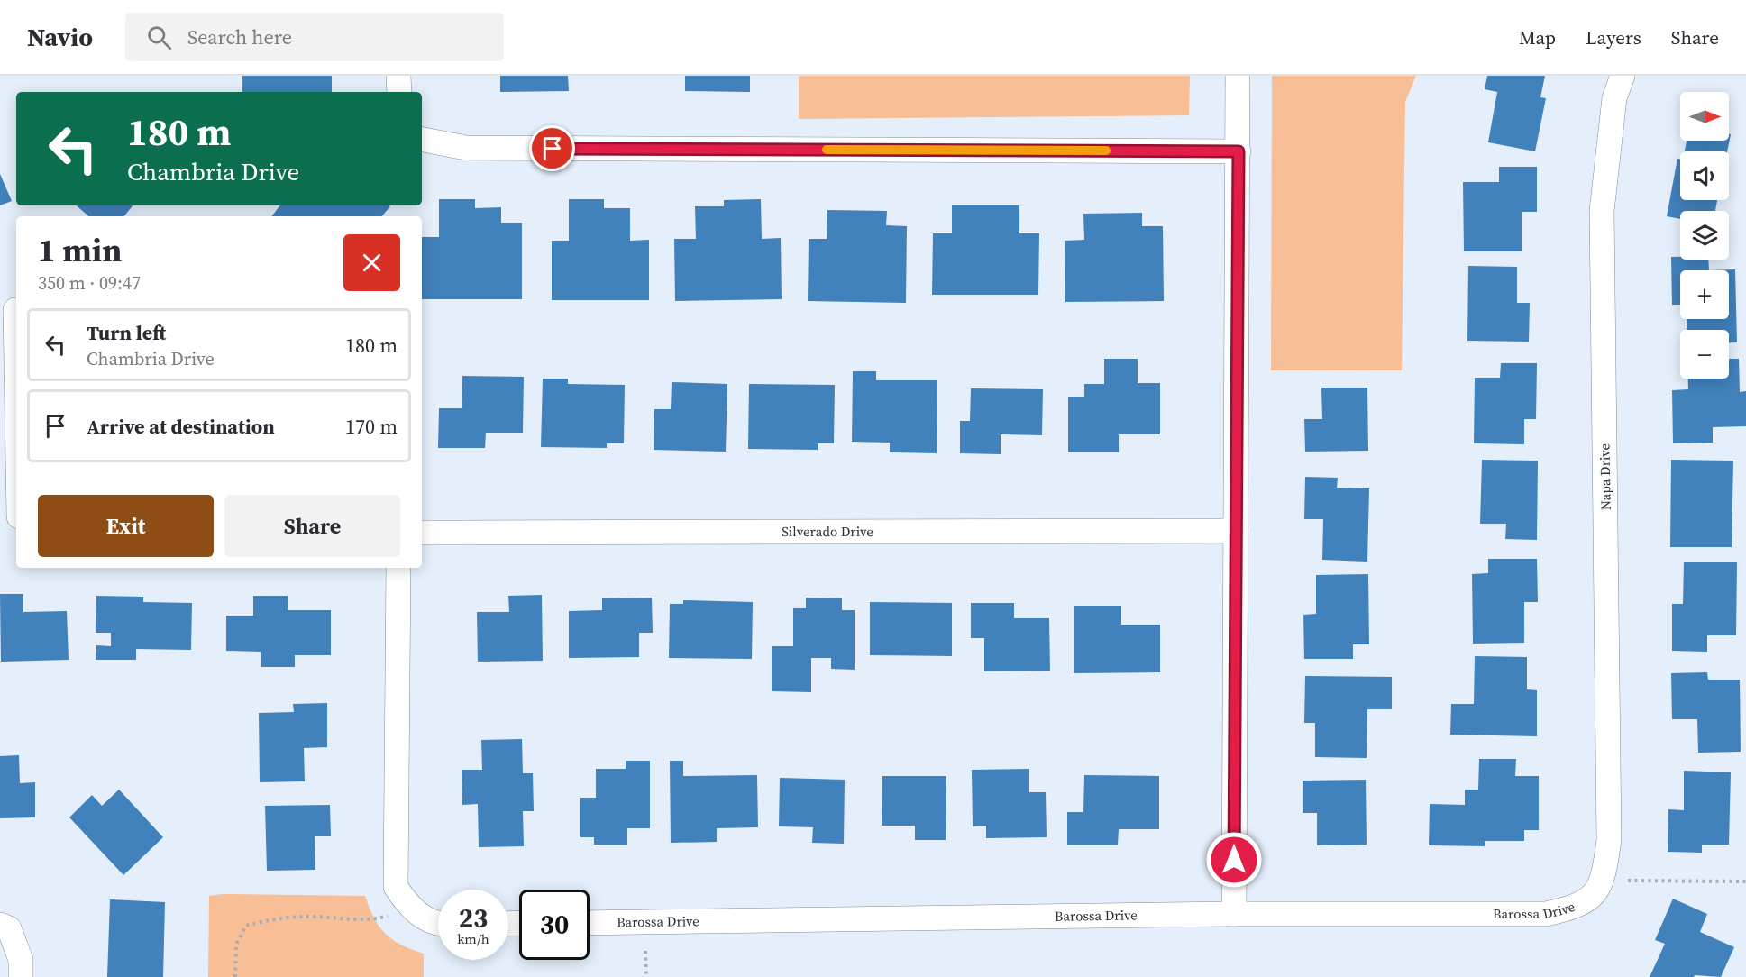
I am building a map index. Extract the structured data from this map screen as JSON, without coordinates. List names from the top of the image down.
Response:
{
  "streets": {
    "street": ["Napa Drive", "Silverado Drive", "Barossa Drive"]
  },
  "crossings": [
    ["Napa Drive", "Barossa Drive"]
  ],
  "north": "right",
  "page": {
    "header": "Navio",
    "search": "Search here",
    "nav": ["Map", "Layers", "Share"],
    "map_buttons": ["+", "−"],
    "turn": ["180 m", "Chambria Drive"],
    "heading": ["1 min", "350 m · 09:47"],
    "list": [
      {
        "name": "Turn left",
        "note": "Chambria Drive",
        "value": "180 m"
      },
      {
        "name": "Arrive at destination",
        "value": "170 m"
      }
    ],
    "buttons": ["Exit", "Share"],
    "speed": "23 km/h",
    "limit": "30"
  }
}
